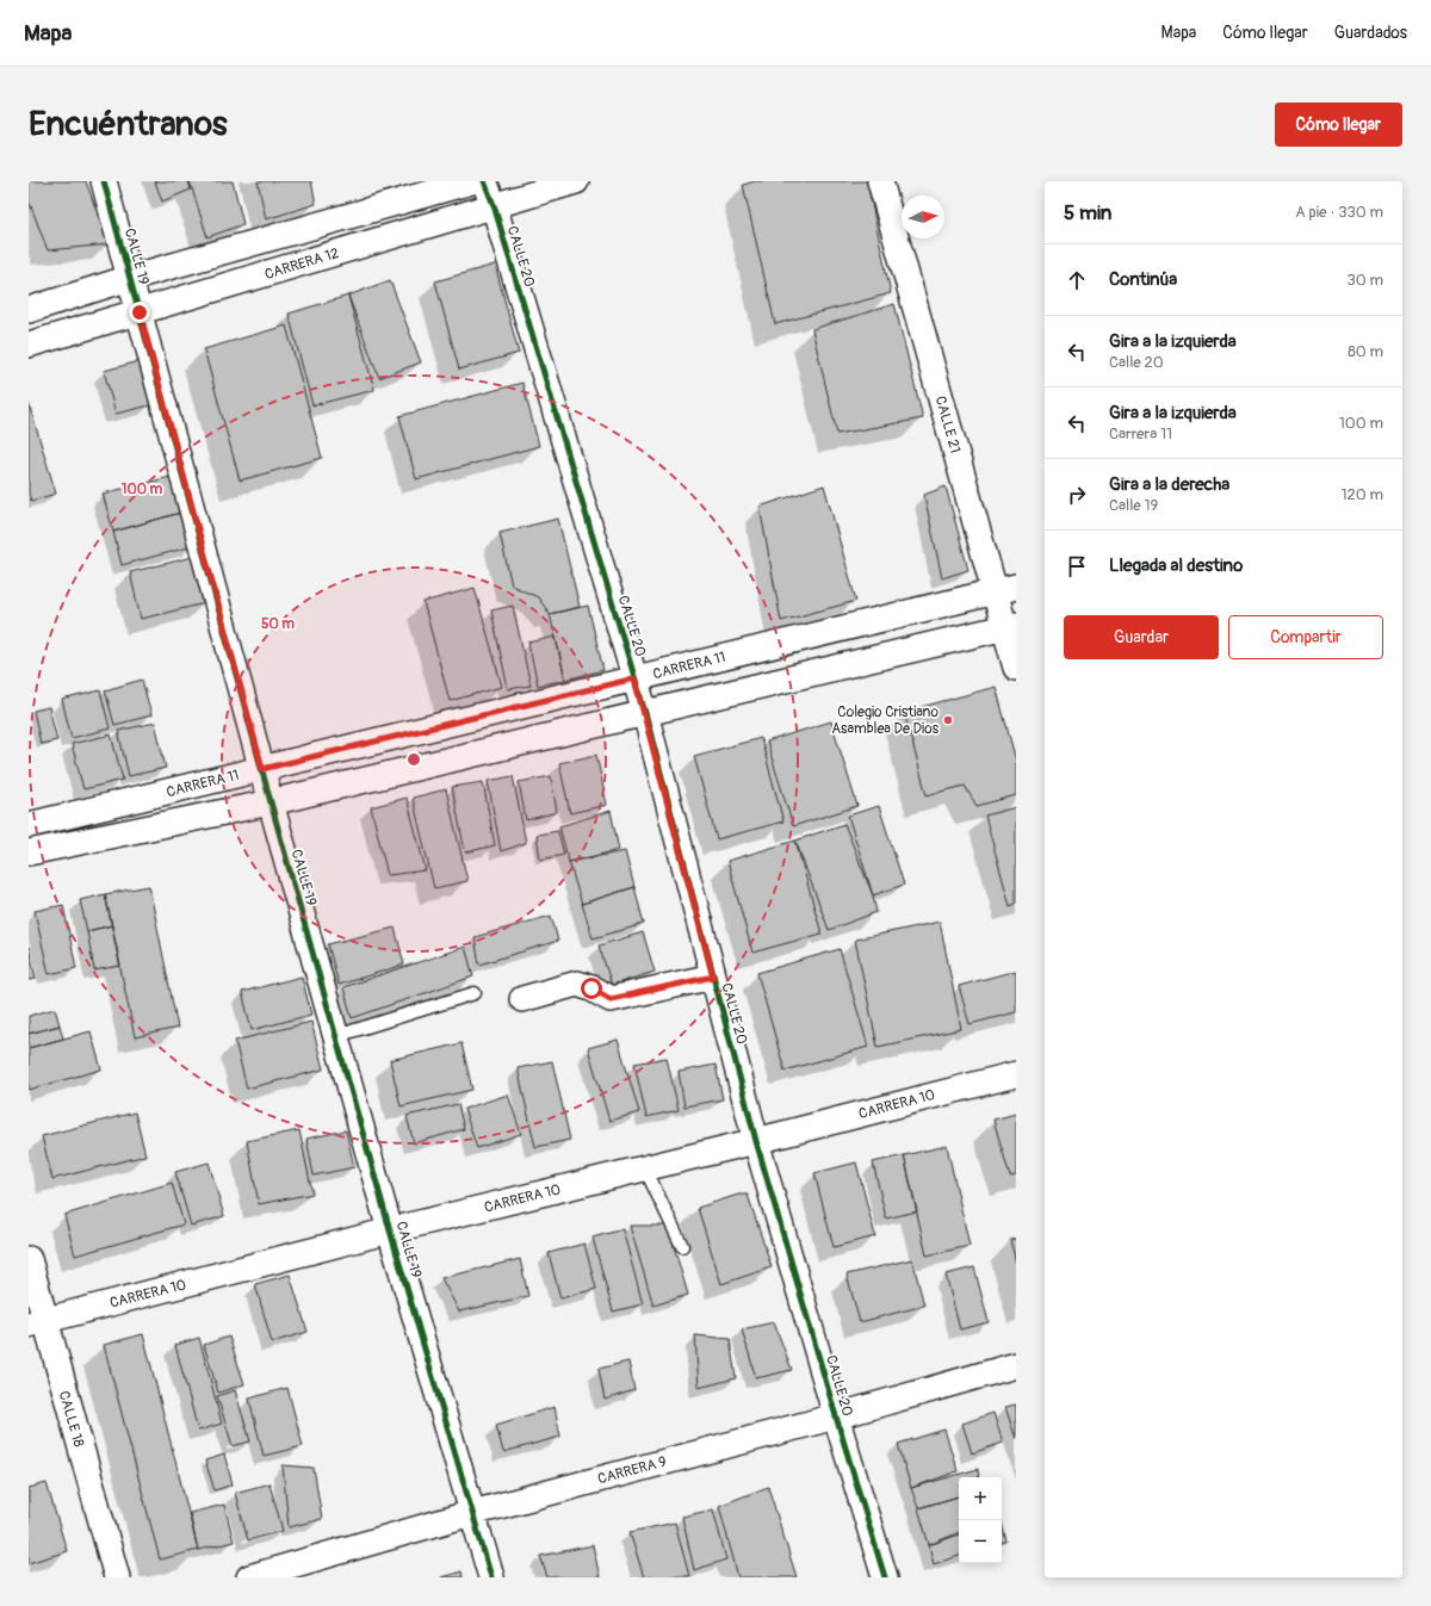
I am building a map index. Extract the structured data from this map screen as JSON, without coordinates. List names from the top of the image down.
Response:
{
  "streets": {
    "street": [
      "CALLE 19",
      "CALLE 20",
      "CARRERA 12",
      "CALLE 21",
      "CARRERA 11",
      "CARRERA 10",
      "CALLE 18",
      "CARRERA 9"
    ]
  },
  "crossings": [
    ["CALLE 19", "CARRERA 12"],
    ["CALLE 19", "CARRERA 11"],
    ["CALLE 19", "CARRERA 10"],
    ["CALLE 19", "CARRERA 9"],
    ["CALLE 20", "CARRERA 12"],
    ["CALLE 20", "CARRERA 11"],
    ["CALLE 20", "CARRERA 10"],
    ["CALLE 20", "CARRERA 9"],
    ["CALLE 21", "CARRERA 11"],
    ["CARRERA 10", "CALLE 18"]
  ],
  "places": ["Colegio Cristiano Asamblea De Dios"],
  "north": "right",
  "page": {
    "header": "Mapa",
    "nav": ["Mapa", "Cómo llegar", "Guardados"],
    "buttons": [
      "Cómo llegar",
      ["Guardar", "Compartir"]
    ],
    "title": "Encuéntranos",
    "heading": ["5 min", "A pie · 330 m"],
    "list": [
      ["Continúa", "30 m"],
      ["Gira a la izquierda", "Calle 20", "80 m"],
      ["Gira a la izquierda", "Carrera 11", "100 m"],
      ["Gira a la derecha", "Calle 19", "120 m"],
      "Llegada al destino"
    ],
    "map_buttons": ["+", "−"]
  },
  "rings": ["100 m", "50 m"]
}
